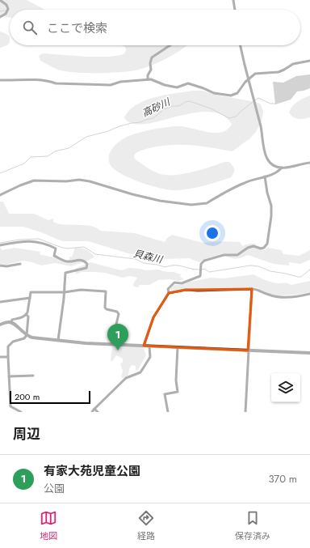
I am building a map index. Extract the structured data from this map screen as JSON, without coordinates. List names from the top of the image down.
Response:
{
  "water": ["高砂川", "貝森川"],
  "scale_bar": "200 m",
  "page": {
    "search": "ここで検索",
    "pins": "1",
    "scale": "200 m",
    "heading": "周辺",
    "list": [
      {
        "mark": "1",
        "name": "有家大苑児童公園",
        "note": "公園",
        "value": "370 m"
      }
    ],
    "nav": ["地図", "経路", "保存済み"]
  }
}
